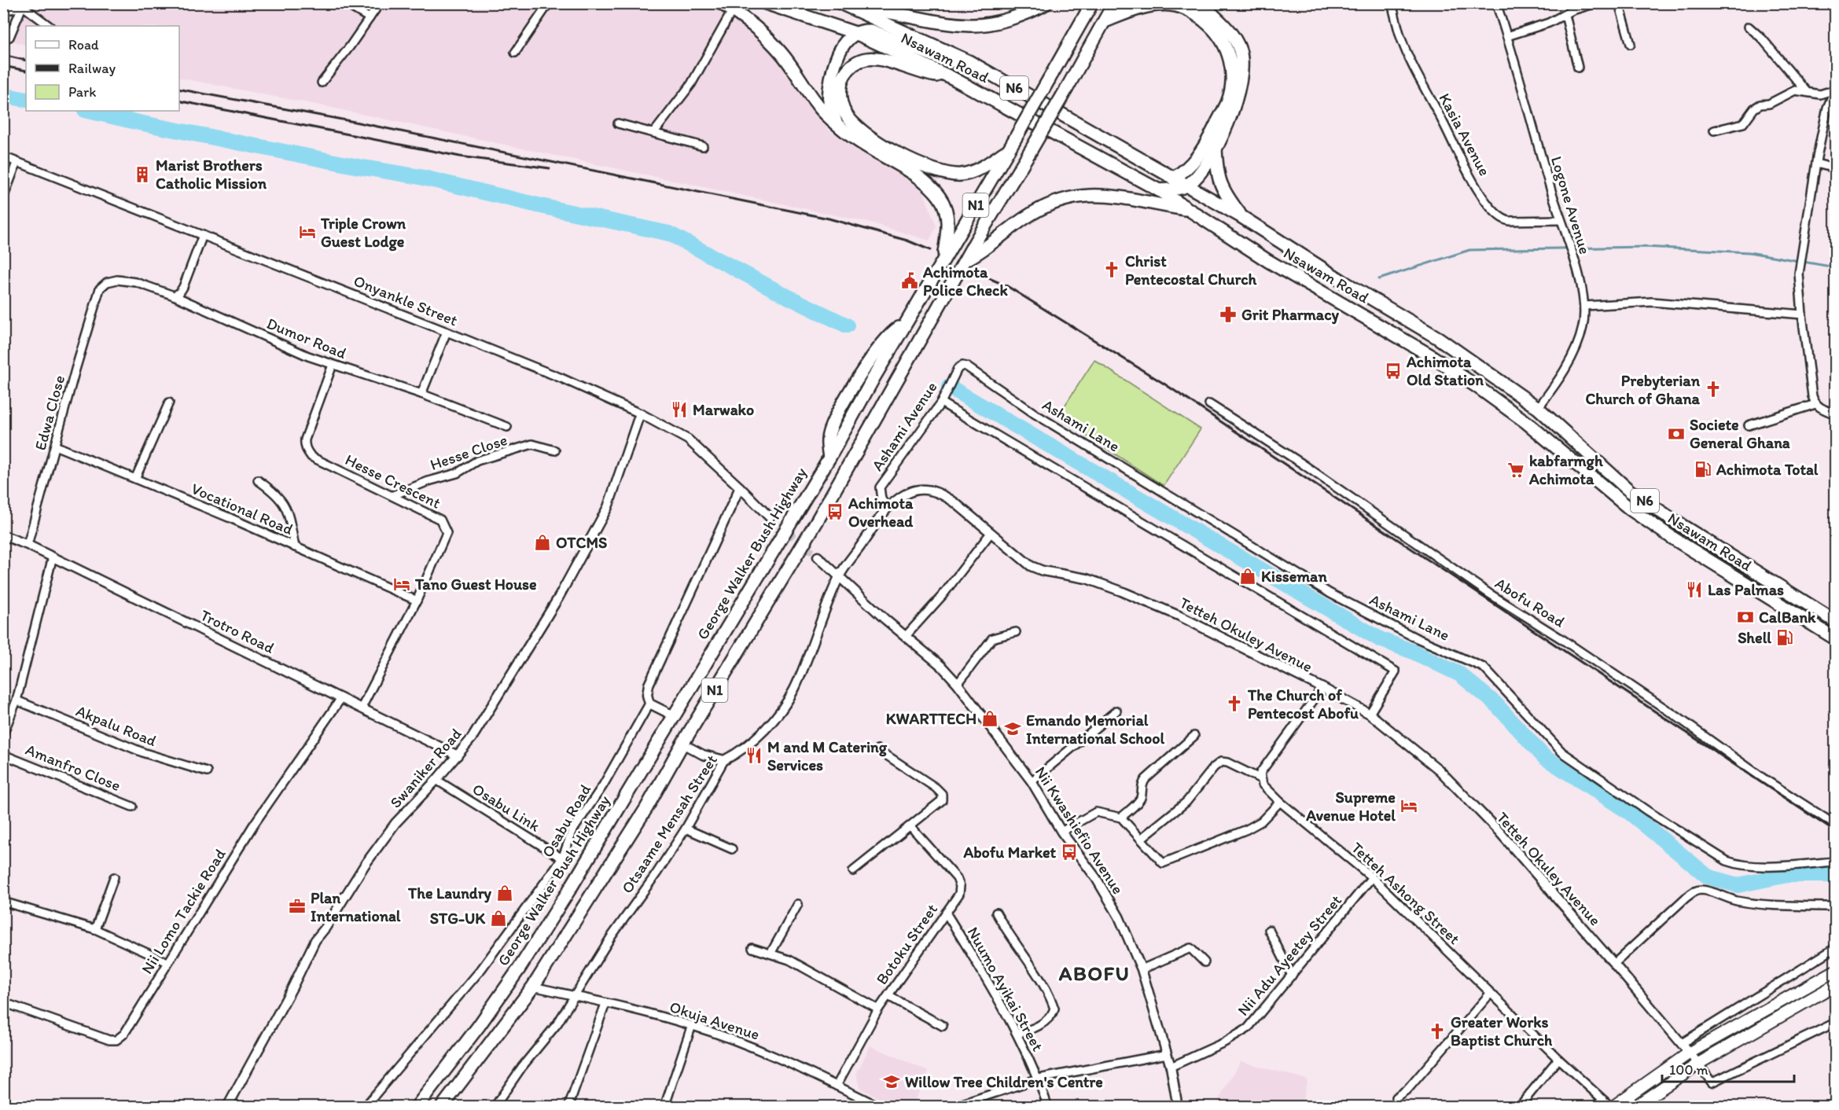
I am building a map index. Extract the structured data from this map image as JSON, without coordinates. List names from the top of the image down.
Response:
{
  "streets": {
    "highway": [
      "Nsawam Road",
      "N6",
      "N1",
      "George Walker Bush Highway"
    ],
    "street": [
      "Kasia Avenue",
      "Logone Avenue",
      "Onyankle Street",
      "Dumor Road",
      "Edwa Close",
      "Ashami Lane",
      "Ashami Avenue",
      "Hesse Close",
      "Hesse Crescent",
      "Vocational Road",
      "Abofu Road",
      "Trotro Road",
      "Tetteh Okuley Avenue",
      "Akpalu Road",
      "Amanfro Close",
      "Swaniker Road",
      "Osabu Link",
      "Osabu Road",
      "Otsaame Mensah Street",
      "Nii Kwashiefio Avenue",
      "Tetteh Ashong Street",
      "Nii Lomo Tackie Road",
      "Botoku Street",
      "Nii Adu Ayeetey Street",
      "Nuumo Ayikai Street",
      "Okuja Avenue"
    ]
  },
  "crossings": [
    ["Nsawam Road", "Logone Avenue"],
    ["Kasia Avenue", "Logone Avenue"],
    ["N1", "George Walker Bush Highway"],
    ["N1", "Okuja Avenue"],
    ["Onyankle Street", "Swaniker Road"],
    ["Onyankle Street", "Osabu Road"],
    ["Dumor Road", "Edwa Close"],
    ["Dumor Road", "Hesse Crescent"],
    ["Edwa Close", "Vocational Road"],
    ["Edwa Close", "Trotro Road"],
    ["Ashami Lane", "Ashami Avenue"],
    ["Ashami Avenue", "Tetteh Okuley Avenue"],
    ["Hesse Close", "Hesse Crescent"],
    ["Hesse Crescent", "Vocational Road"],
    ["Hesse Crescent", "Trotro Road"],
    ["Trotro Road", "Swaniker Road"],
    ["Trotro Road", "Nii Lomo Tackie Road"],
    ["Tetteh Okuley Avenue", "Otsaame Mensah Street"],
    ["Tetteh Okuley Avenue", "Nii Kwashiefio Avenue"],
    ["Swaniker Road", "Osabu Link"],
    ["Osabu Link", "Osabu Road"],
    ["Otsaame Mensah Street", "Nii Kwashiefio Avenue"],
    ["Otsaame Mensah Street", "Okuja Avenue"],
    ["Nii Kwashiefio Avenue", "Nii Adu Ayeetey Street"],
    ["Tetteh Ashong Street", "Nii Adu Ayeetey Street"],
    ["Botoku Street", "Nuumo Ayikai Street"],
    ["Botoku Street", "Okuja Avenue"]
  ],
  "districts": ["ABOFU"],
  "places": {
    "building": ["Marist Brothers Catholic Mission"],
    "hotel": ["Triple Crown Guest Lodge", "Tano Guest House", "Supreme Avenue Hotel"],
    "church": [
      "Christ Pentecostal Church",
      "Prebyterian Church of Ghana",
      "The Church of Pentecost Abofu",
      "Greater Works Baptist Church"
    ],
    "public building": ["Achimota Police Check"],
    "pharmacy": ["Grit Pharmacy"],
    "bus stop": ["Achimota Old Station", "Achimota Overhead", "Abofu Market"],
    "restaurant": ["Marwako", "Las Palmas", "M and M Catering Services"],
    "bank": ["Societe General Ghana", "CalBank"],
    "fuel station": ["Achimota Total", "Shell"],
    "supermarket": ["kabfarmgh Achimota"],
    "shop": [
      "OTCMS",
      "Kisseman",
      "KWARTTECH",
      "The Laundry",
      "STG-UK"
    ],
    "school or university": ["Emando Memorial International School", "Willow Tree Children's Centre"],
    "office": ["Plan International"]
  },
  "legend": ["Road", "Railway", "Park"],
  "scale_bar": "100 m"
}
